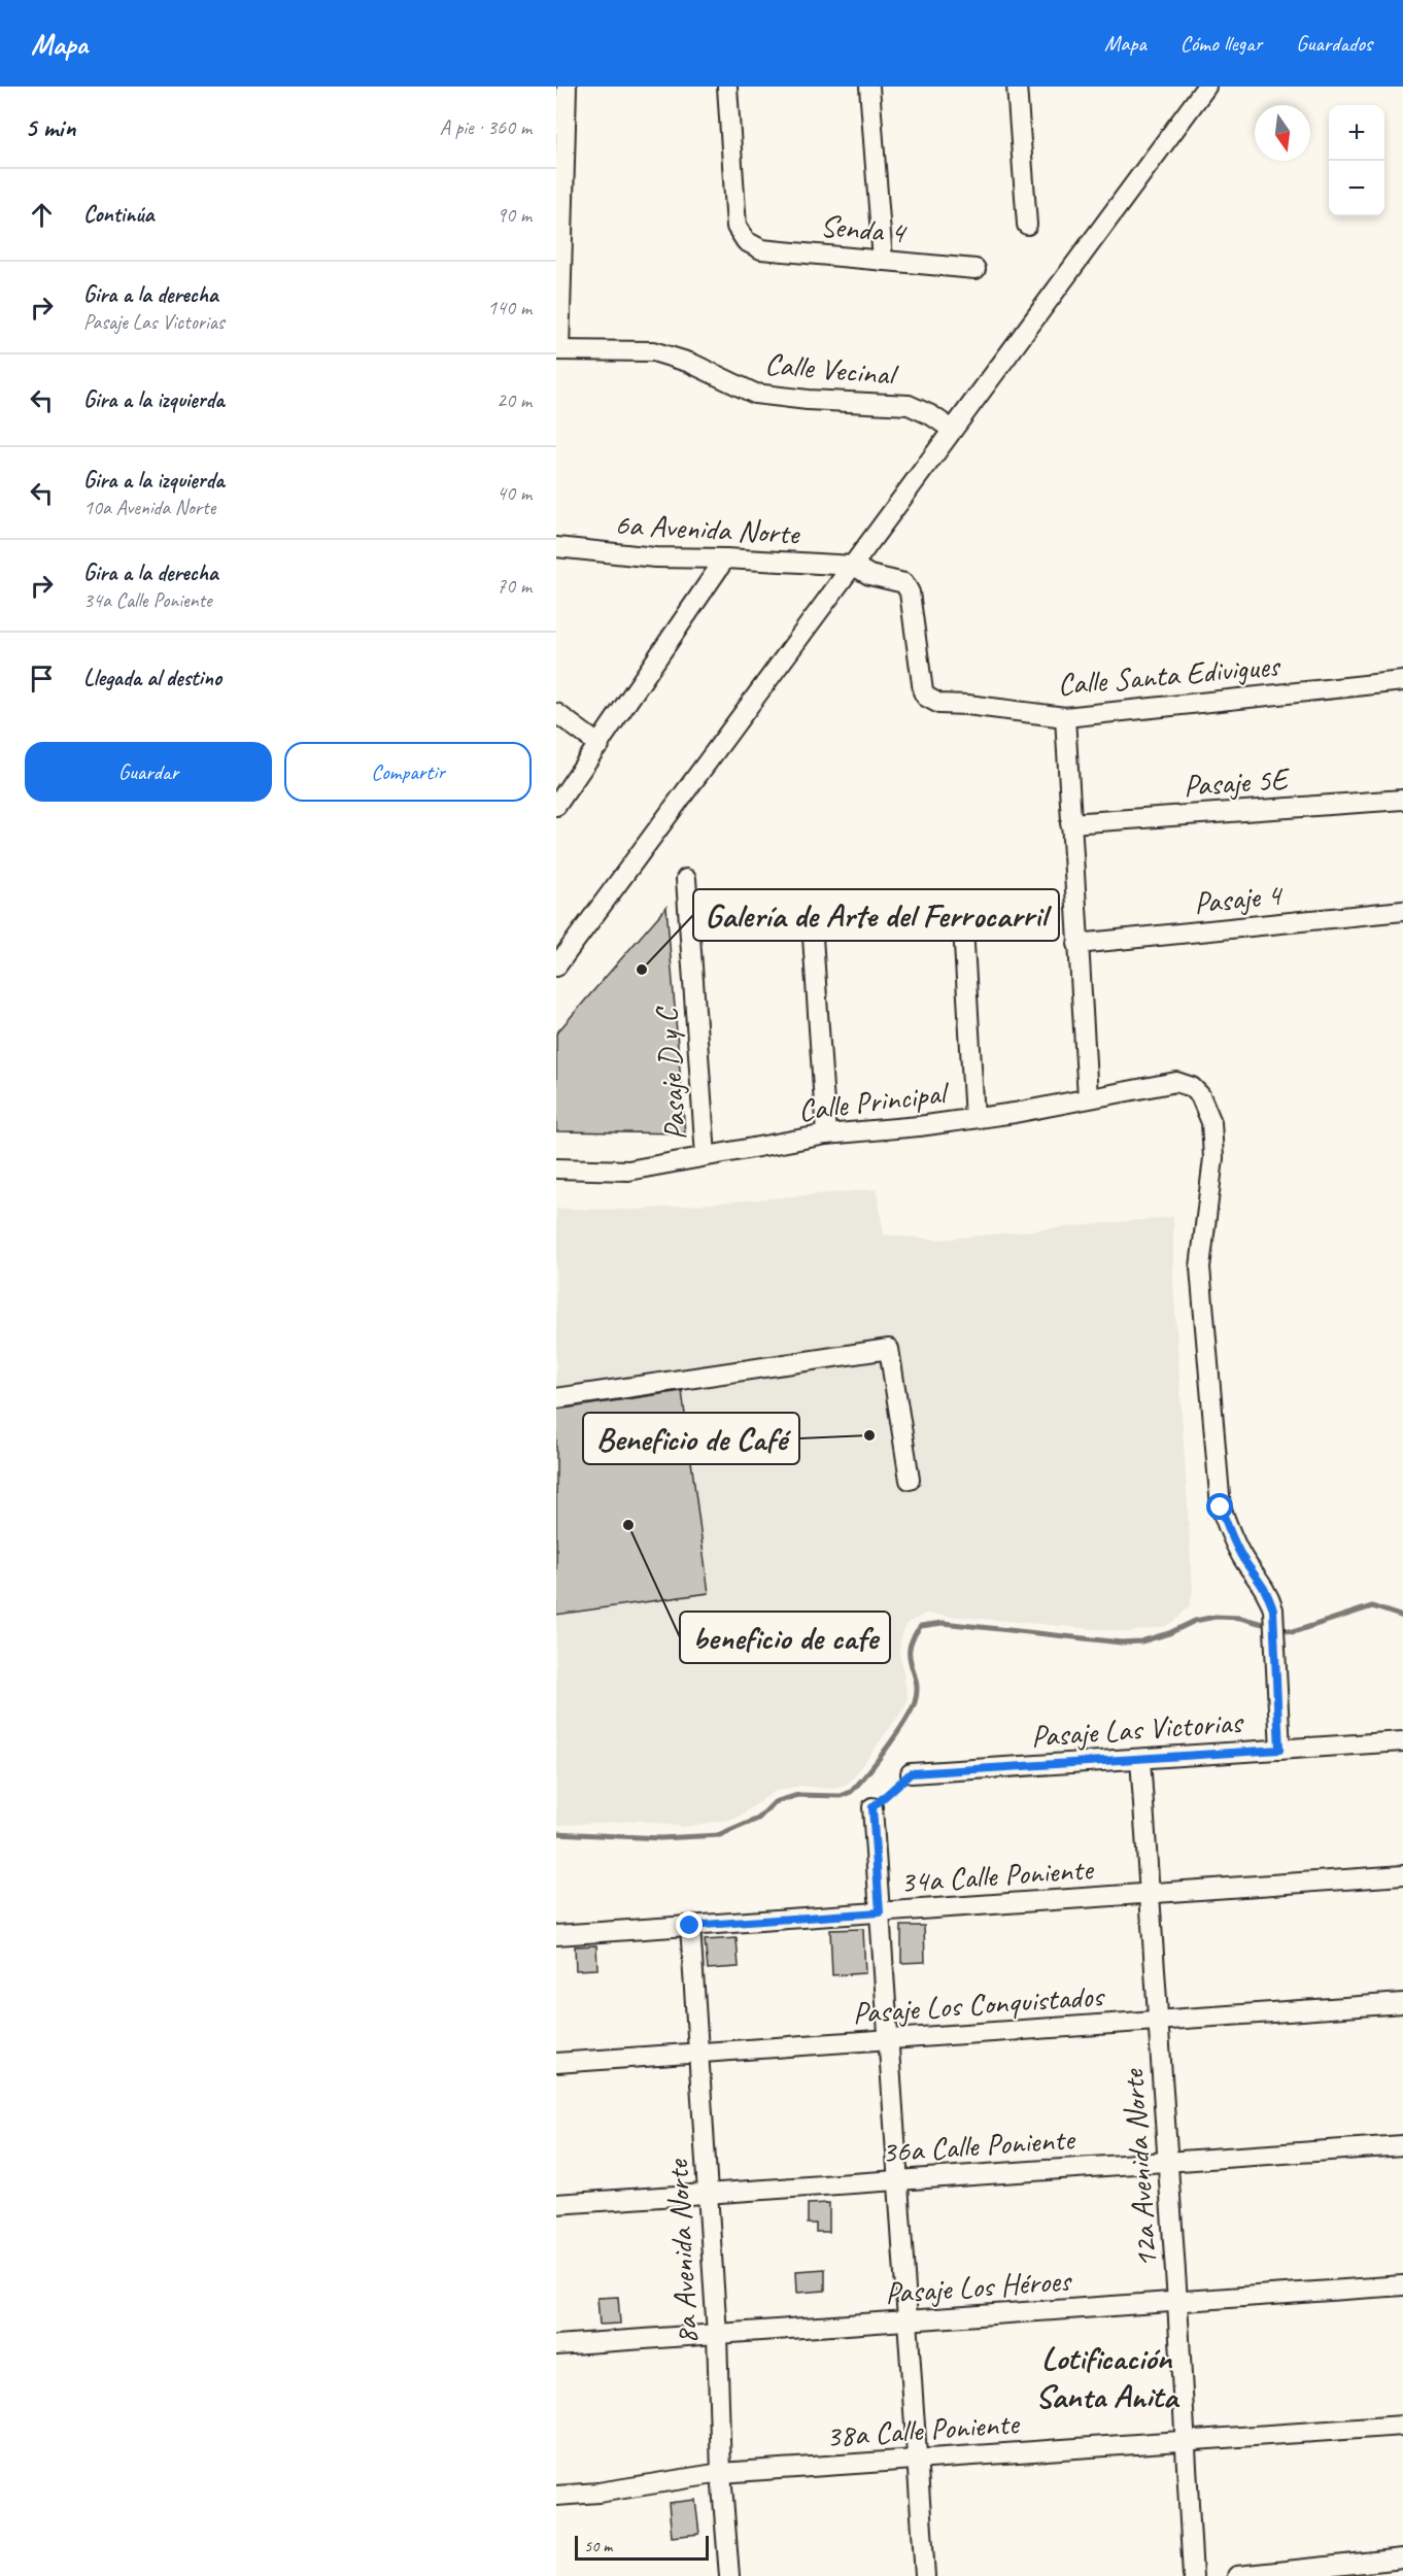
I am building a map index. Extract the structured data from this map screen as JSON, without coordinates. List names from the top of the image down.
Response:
{
  "streets": {
    "street": [
      "Senda 4",
      "Calle Vecinal",
      "6a Avenida Norte",
      "Calle Santa Edivigues",
      "Pasaje 5E",
      "Pasaje 4",
      "Pasaje D y C",
      "Calle Principal",
      "Pasaje Las Victorias",
      "34a Calle Poniente",
      "Pasaje Los Conquistados",
      "36a Calle Poniente",
      "12a Avenida Norte",
      "8a Avenida Norte",
      "Pasaje Los Héroes",
      "38a Calle Poniente"
    ]
  },
  "crossings": [
    ["6a Avenida Norte", "Calle Santa Edivigues"],
    ["Pasaje D y C", "Calle Principal"],
    ["Calle Principal", "Pasaje Las Victorias"],
    ["Pasaje Las Victorias", "12a Avenida Norte"],
    ["34a Calle Poniente", "12a Avenida Norte"],
    ["34a Calle Poniente", "8a Avenida Norte"],
    ["Pasaje Los Conquistados", "12a Avenida Norte"],
    ["Pasaje Los Conquistados", "8a Avenida Norte"],
    ["36a Calle Poniente", "12a Avenida Norte"],
    ["36a Calle Poniente", "8a Avenida Norte"],
    ["12a Avenida Norte", "Pasaje Los Héroes"],
    ["12a Avenida Norte", "38a Calle Poniente"],
    ["8a Avenida Norte", "Pasaje Los Héroes"],
    ["8a Avenida Norte", "38a Calle Poniente"]
  ],
  "districts": ["Lotificación Santa Anita"],
  "places": ["Galería de Arte del Ferrocarril", "Beneficio de Café", "beneficio de cafe"],
  "scale_bar": "50 m",
  "north": "bottom",
  "page": {
    "header": "Mapa",
    "nav": ["Mapa", "Cómo llegar", "Guardados"],
    "heading": ["5 min", "A pie · 360 m"],
    "map_buttons": ["+", "−"],
    "list": [
      ["Continúa", "90 m"],
      ["Gira a la derecha", "Pasaje Las Victorias", "140 m"],
      ["Gira a la izquierda", "20 m"],
      ["Gira a la izquierda", "10a Avenida Norte", "40 m"],
      ["Gira a la derecha", "34a Calle Poniente", "70 m"],
      "Llegada al destino"
    ],
    "buttons": ["Guardar", "Compartir"],
    "scale": "50 m"
  }
}
